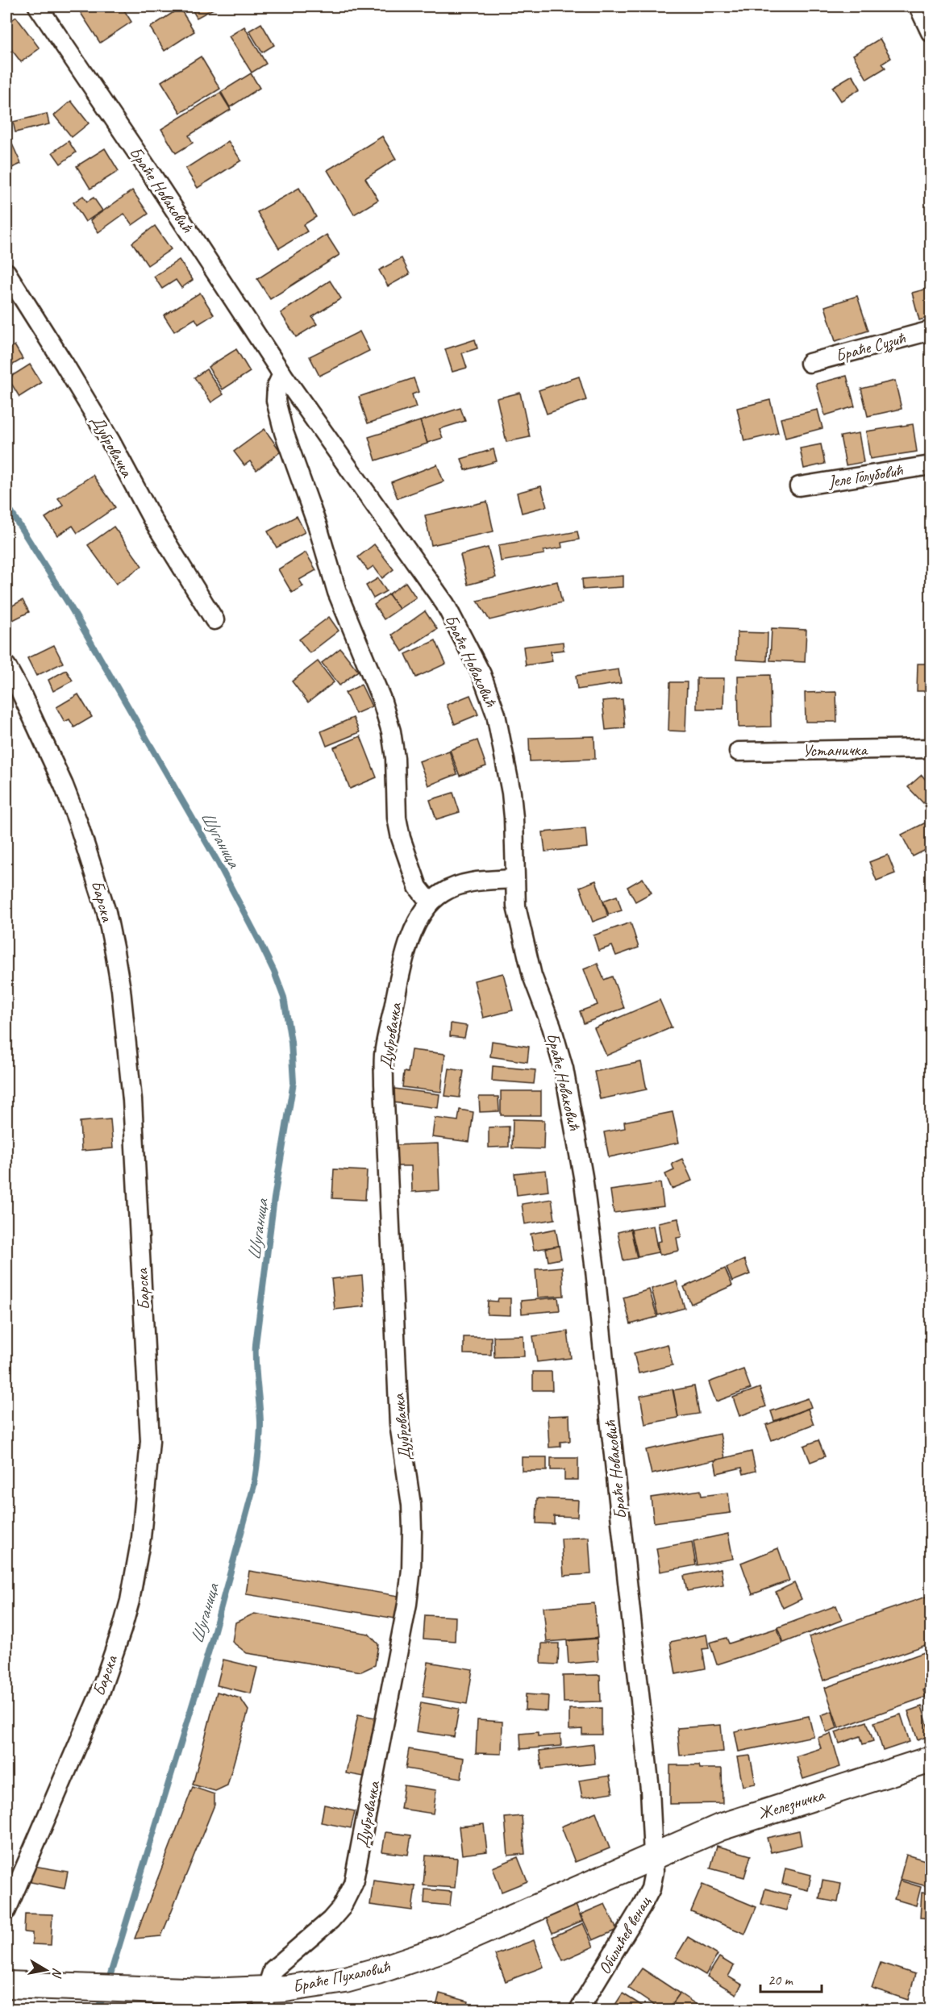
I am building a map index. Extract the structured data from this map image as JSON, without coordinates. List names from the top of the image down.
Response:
{
  "streets": {
    "main road": ["Железничка", "Браће Пухаловић"],
    "street": [
      "Браће Новаковић",
      "Браће Сузић",
      "Дубровачка",
      "Јеле Голубовић",
      "Устаничка",
      "Барска",
      "Обилићев венац"
    ]
  },
  "crossings": [
    ["Браће Новаковић", "Дубровачка"],
    ["Браће Новаковић", "Железничка"],
    ["Браће Новаковић", "Обилићев венац"],
    ["Браће Новаковић", "Браће Пухаловић"],
    ["Дубровачка", "Браће Пухаловић"],
    ["Железничка", "Обилићев венац"],
    ["Железничка", "Браће Пухаловић"],
    ["Обилићев венац", "Браће Пухаловић"]
  ],
  "water": ["Шуганица"],
  "scale_bar": "20 m",
  "north": "right"
}
